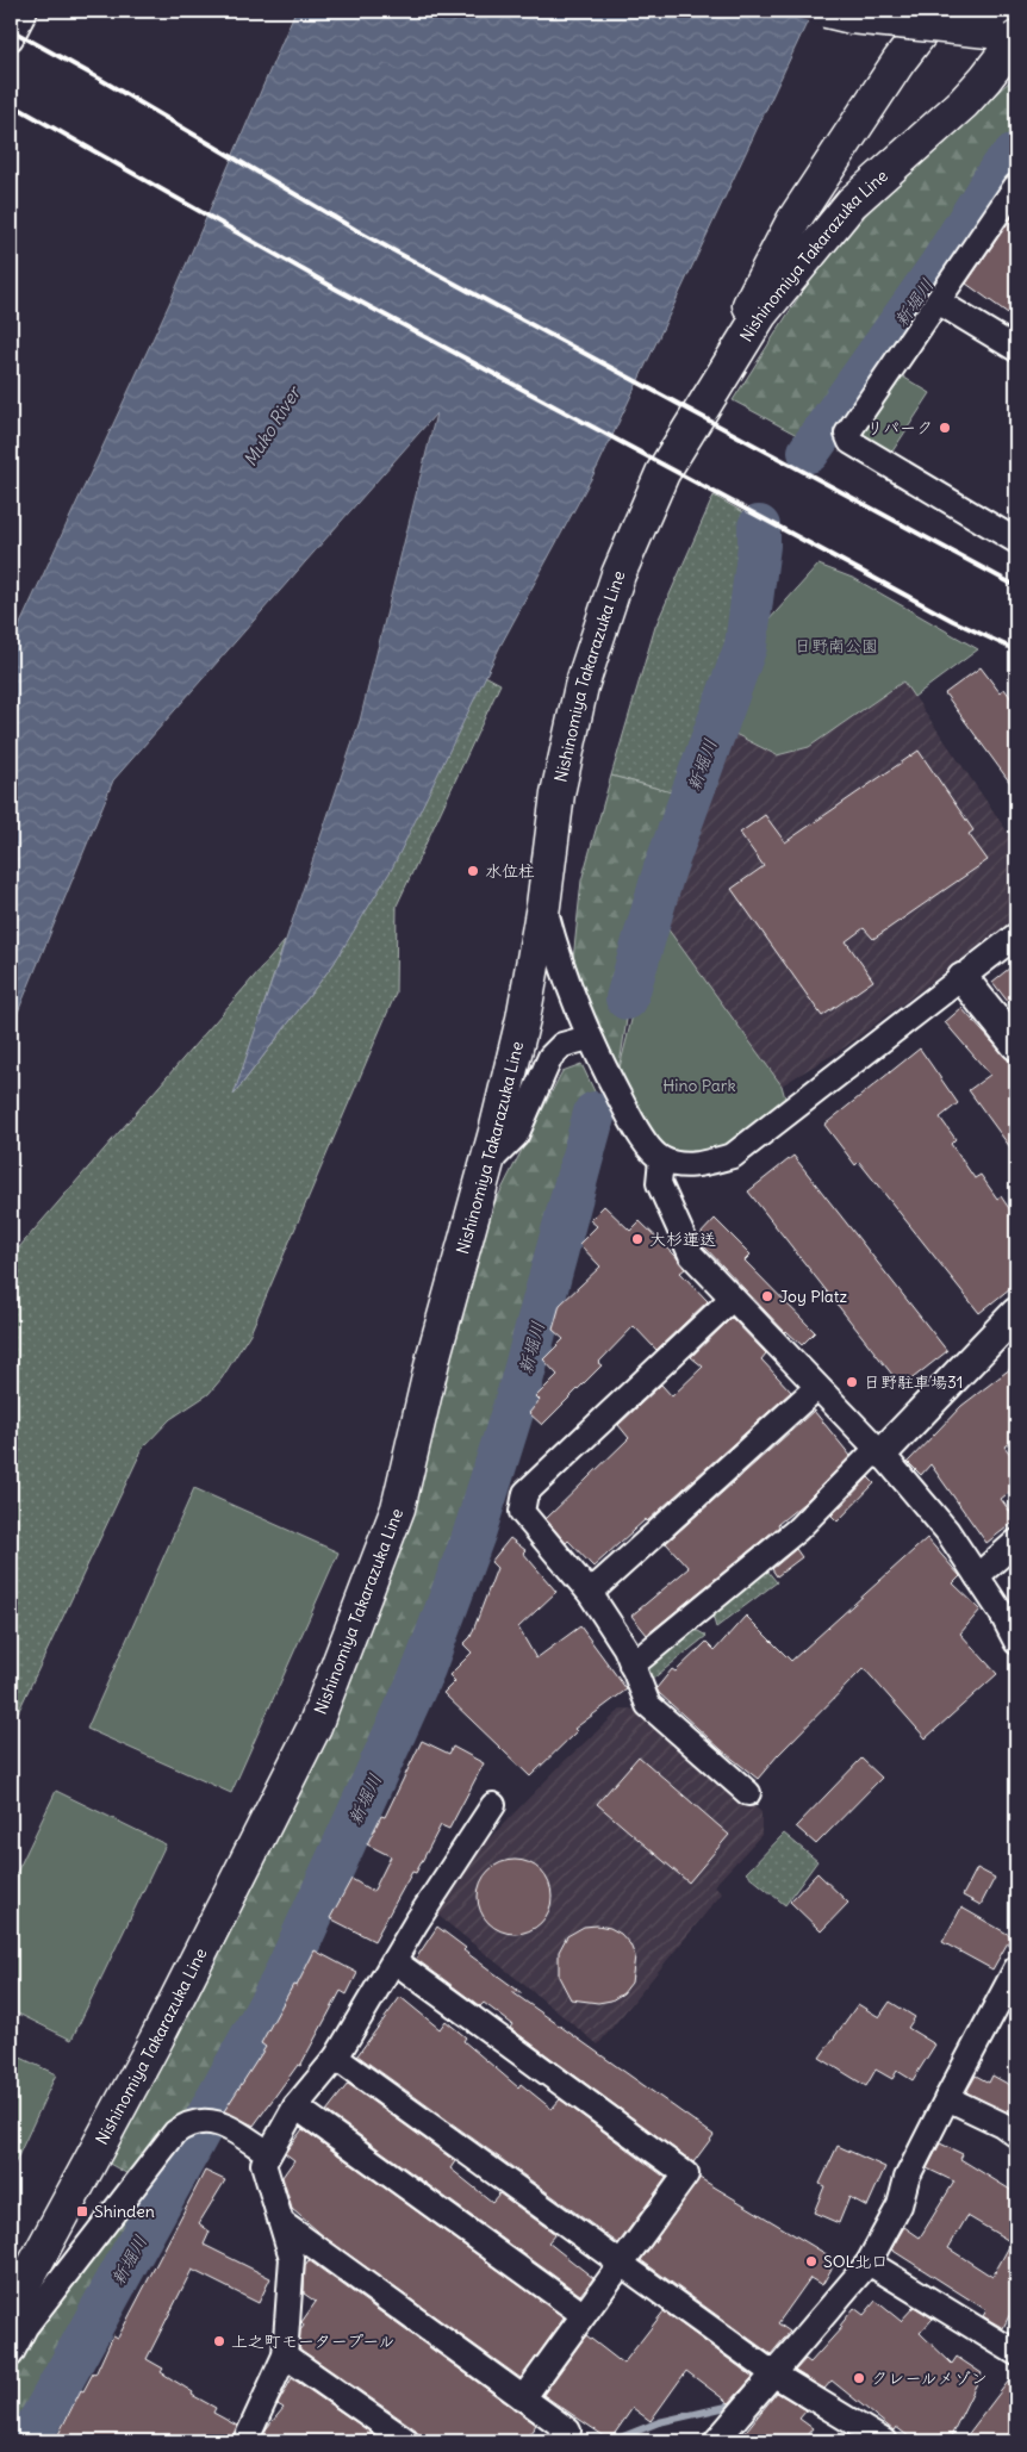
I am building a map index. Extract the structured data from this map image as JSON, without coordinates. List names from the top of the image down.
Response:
{
  "streets": {
    "main road": ["Nishinomiya Takarazuka Line"]
  },
  "water": ["新堀川", "Muko River"],
  "parks": ["日野南公園", "Hino Park"],
  "places": {
    "other": [
      "リパーク",
      "水位柱",
      "大杉運送",
      "Joy Platz",
      "日野駐車場31",
      "SOL北口",
      "上之町モータープール",
      "クレールメゾン"
    ],
    "transit": ["Shinden"]
  }
}
